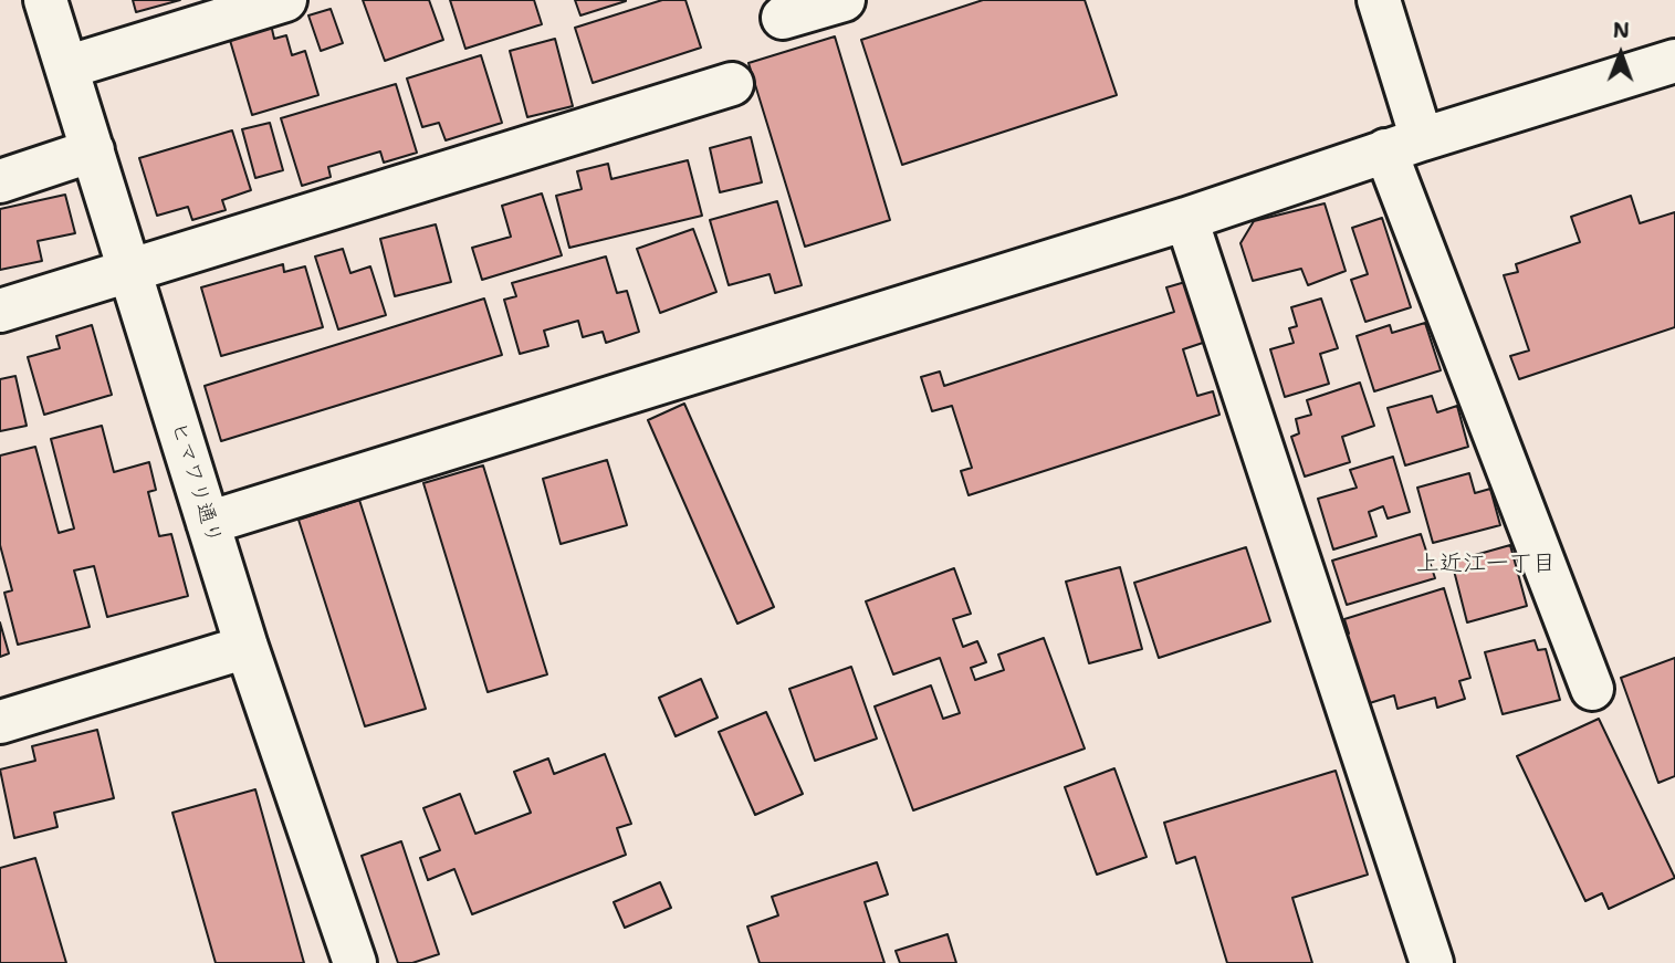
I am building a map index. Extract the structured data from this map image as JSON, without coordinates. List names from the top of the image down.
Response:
{
  "streets": {
    "street": ["ヒマワリ通り"]
  },
  "districts": ["上近江一丁目"],
  "north": "top"
}
